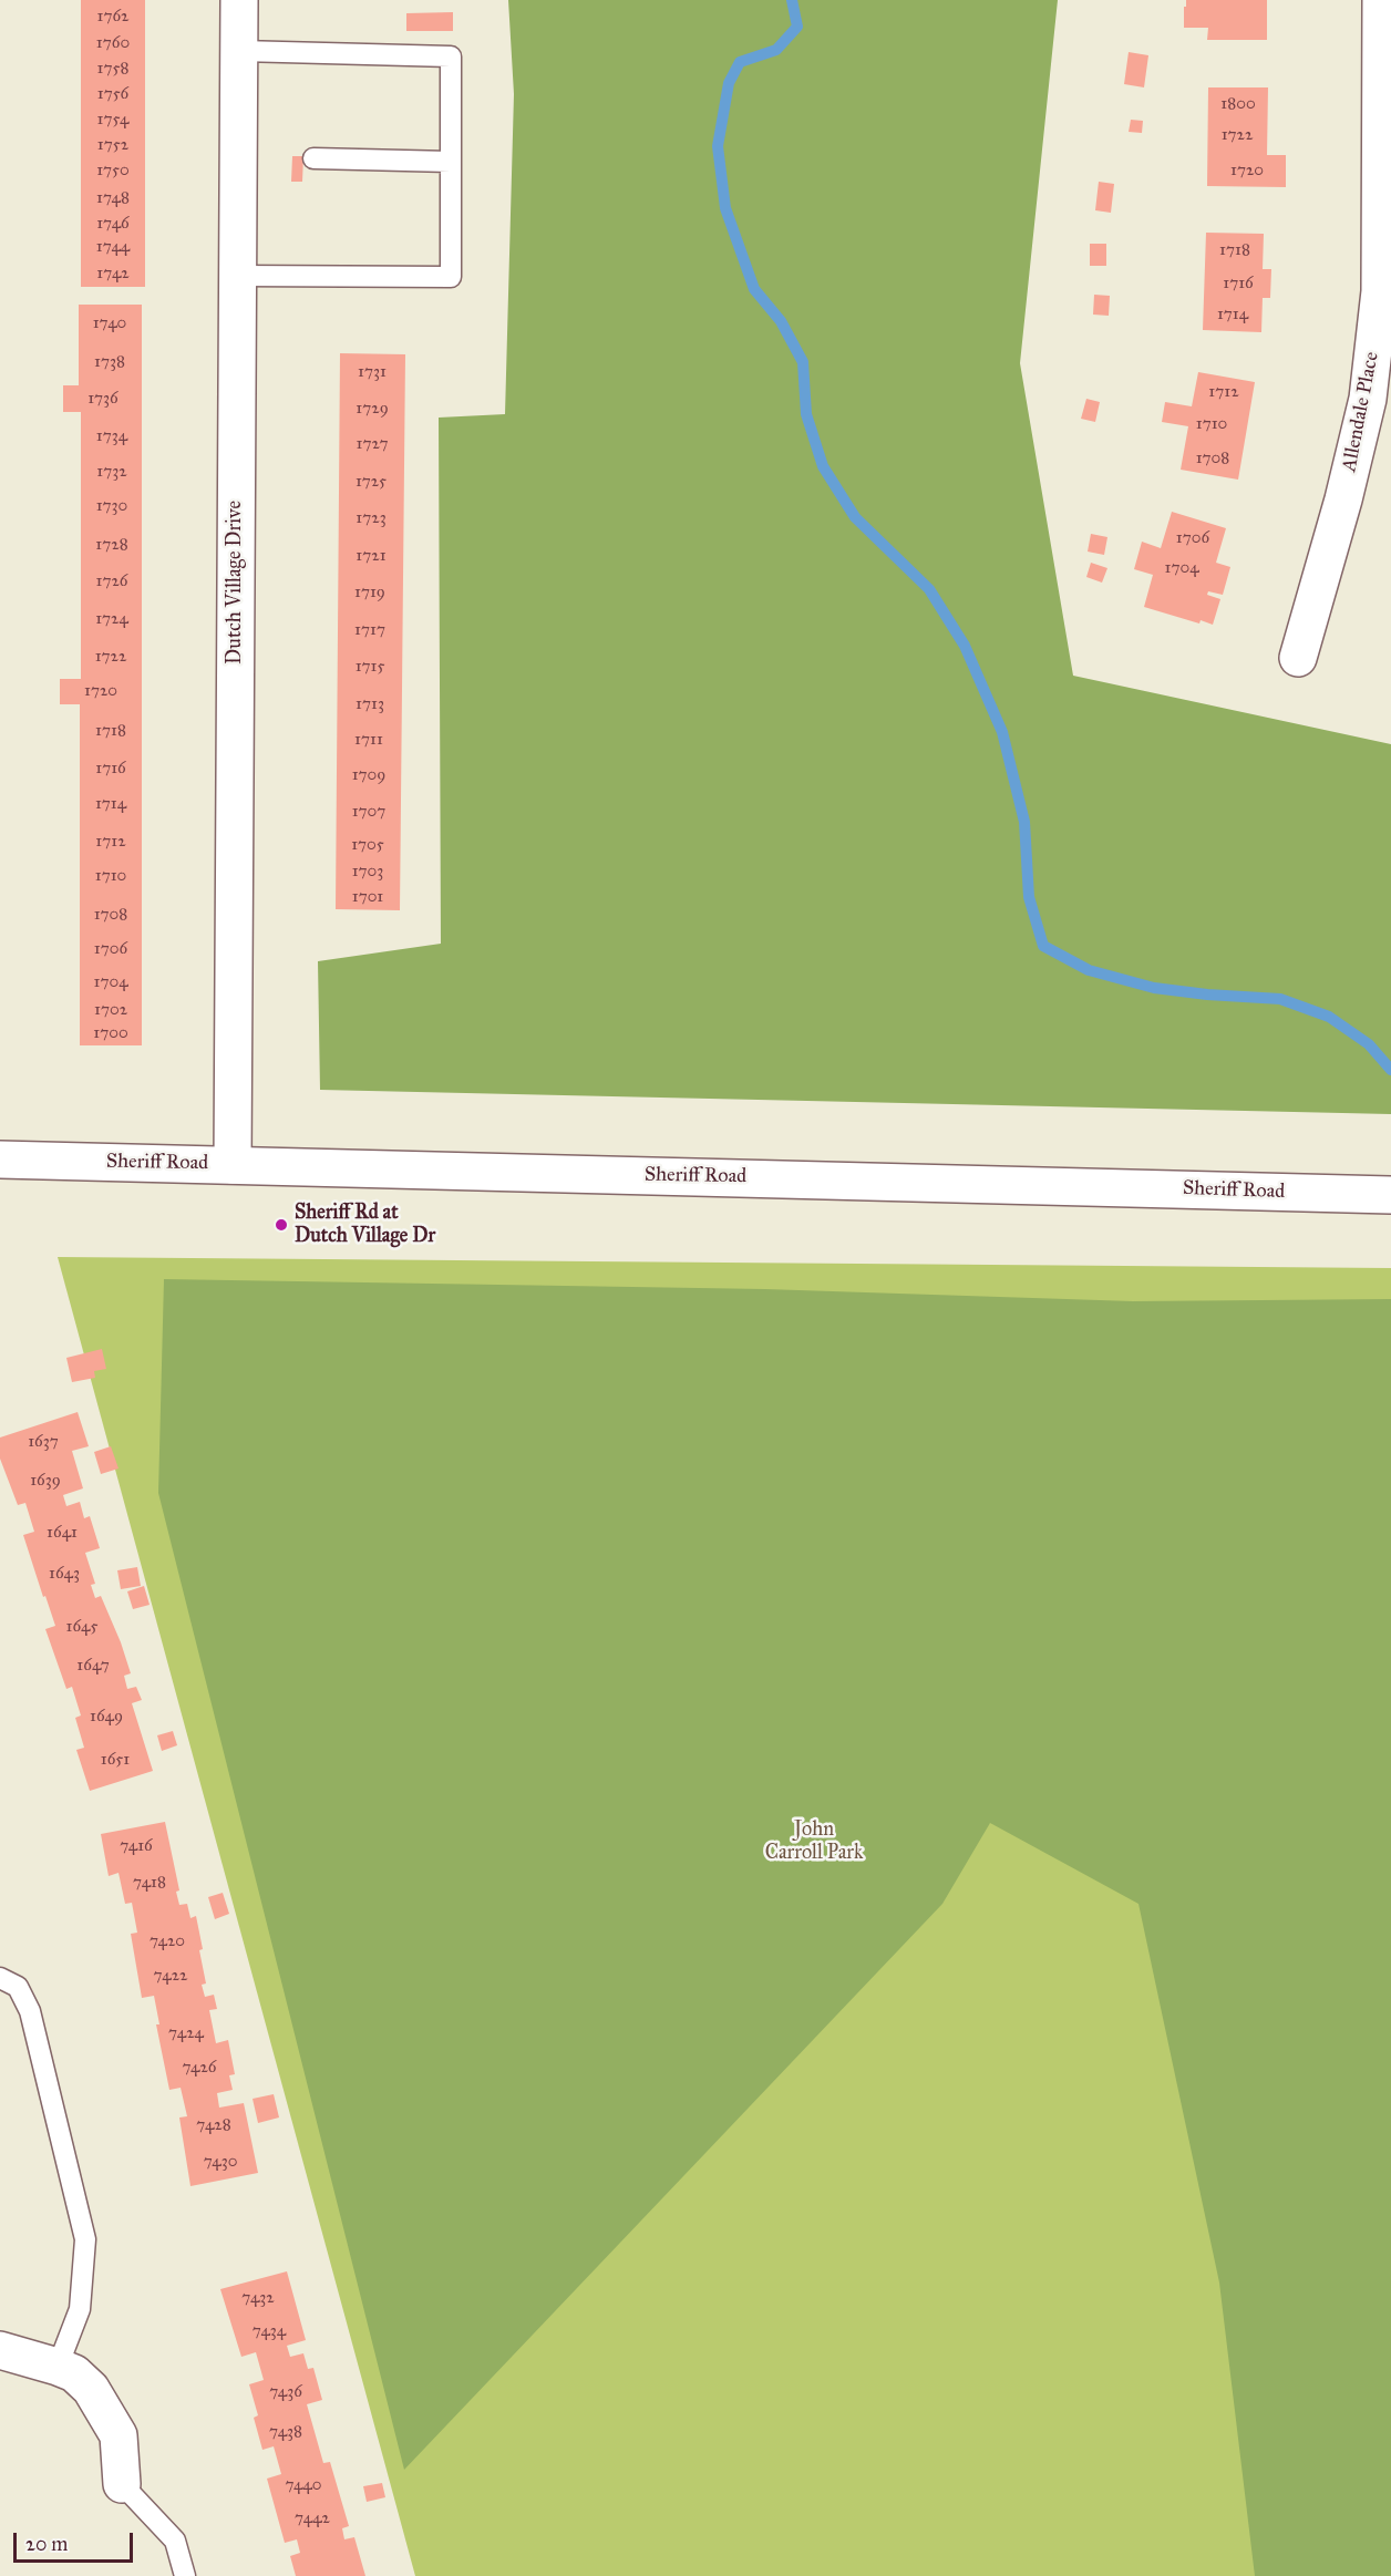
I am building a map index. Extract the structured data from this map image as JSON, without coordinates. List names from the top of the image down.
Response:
{
  "streets": {
    "street": ["Allendale Place", "Dutch Village Drive", "Sheriff Road"]
  },
  "crossings": [
    ["Dutch Village Drive", "Sheriff Road"]
  ],
  "parks": ["John Carroll Park"],
  "places": ["Sheriff Rd at Dutch Village Dr"],
  "house_numbers": [
    "1762",
    "1760",
    "1758",
    "1756",
    "1800",
    "1754",
    "1722",
    "1752",
    "1750",
    "1720",
    "1748",
    "1746",
    "1744",
    "1718",
    "1742",
    "1716",
    "1714",
    "1740",
    "1738",
    "1731",
    "1712",
    "1736",
    "1729",
    "1710",
    "1734",
    "1727",
    "1708",
    "1732",
    "1725",
    "1730",
    "1723",
    "1706",
    "1728",
    "1721",
    "1704",
    "1726",
    "1719",
    "1724",
    "1717",
    "1722",
    "1715",
    "1720",
    "1713",
    "1718",
    "1711",
    "1716",
    "1709",
    "1714",
    "1707",
    "1712",
    "1705",
    "1703",
    "1710",
    "1701",
    "1708",
    "1706",
    "1704",
    "1702",
    "1700",
    "1637",
    "1639",
    "1641",
    "1643",
    "1645",
    "1647",
    "1649",
    "1651",
    "7416",
    "7418",
    "7420",
    "7422",
    "7424",
    "7426",
    "7428",
    "7430",
    "7432",
    "7434",
    "7436",
    "7438",
    "7440",
    "7442"
  ],
  "scale_bar": "20 m"
}
